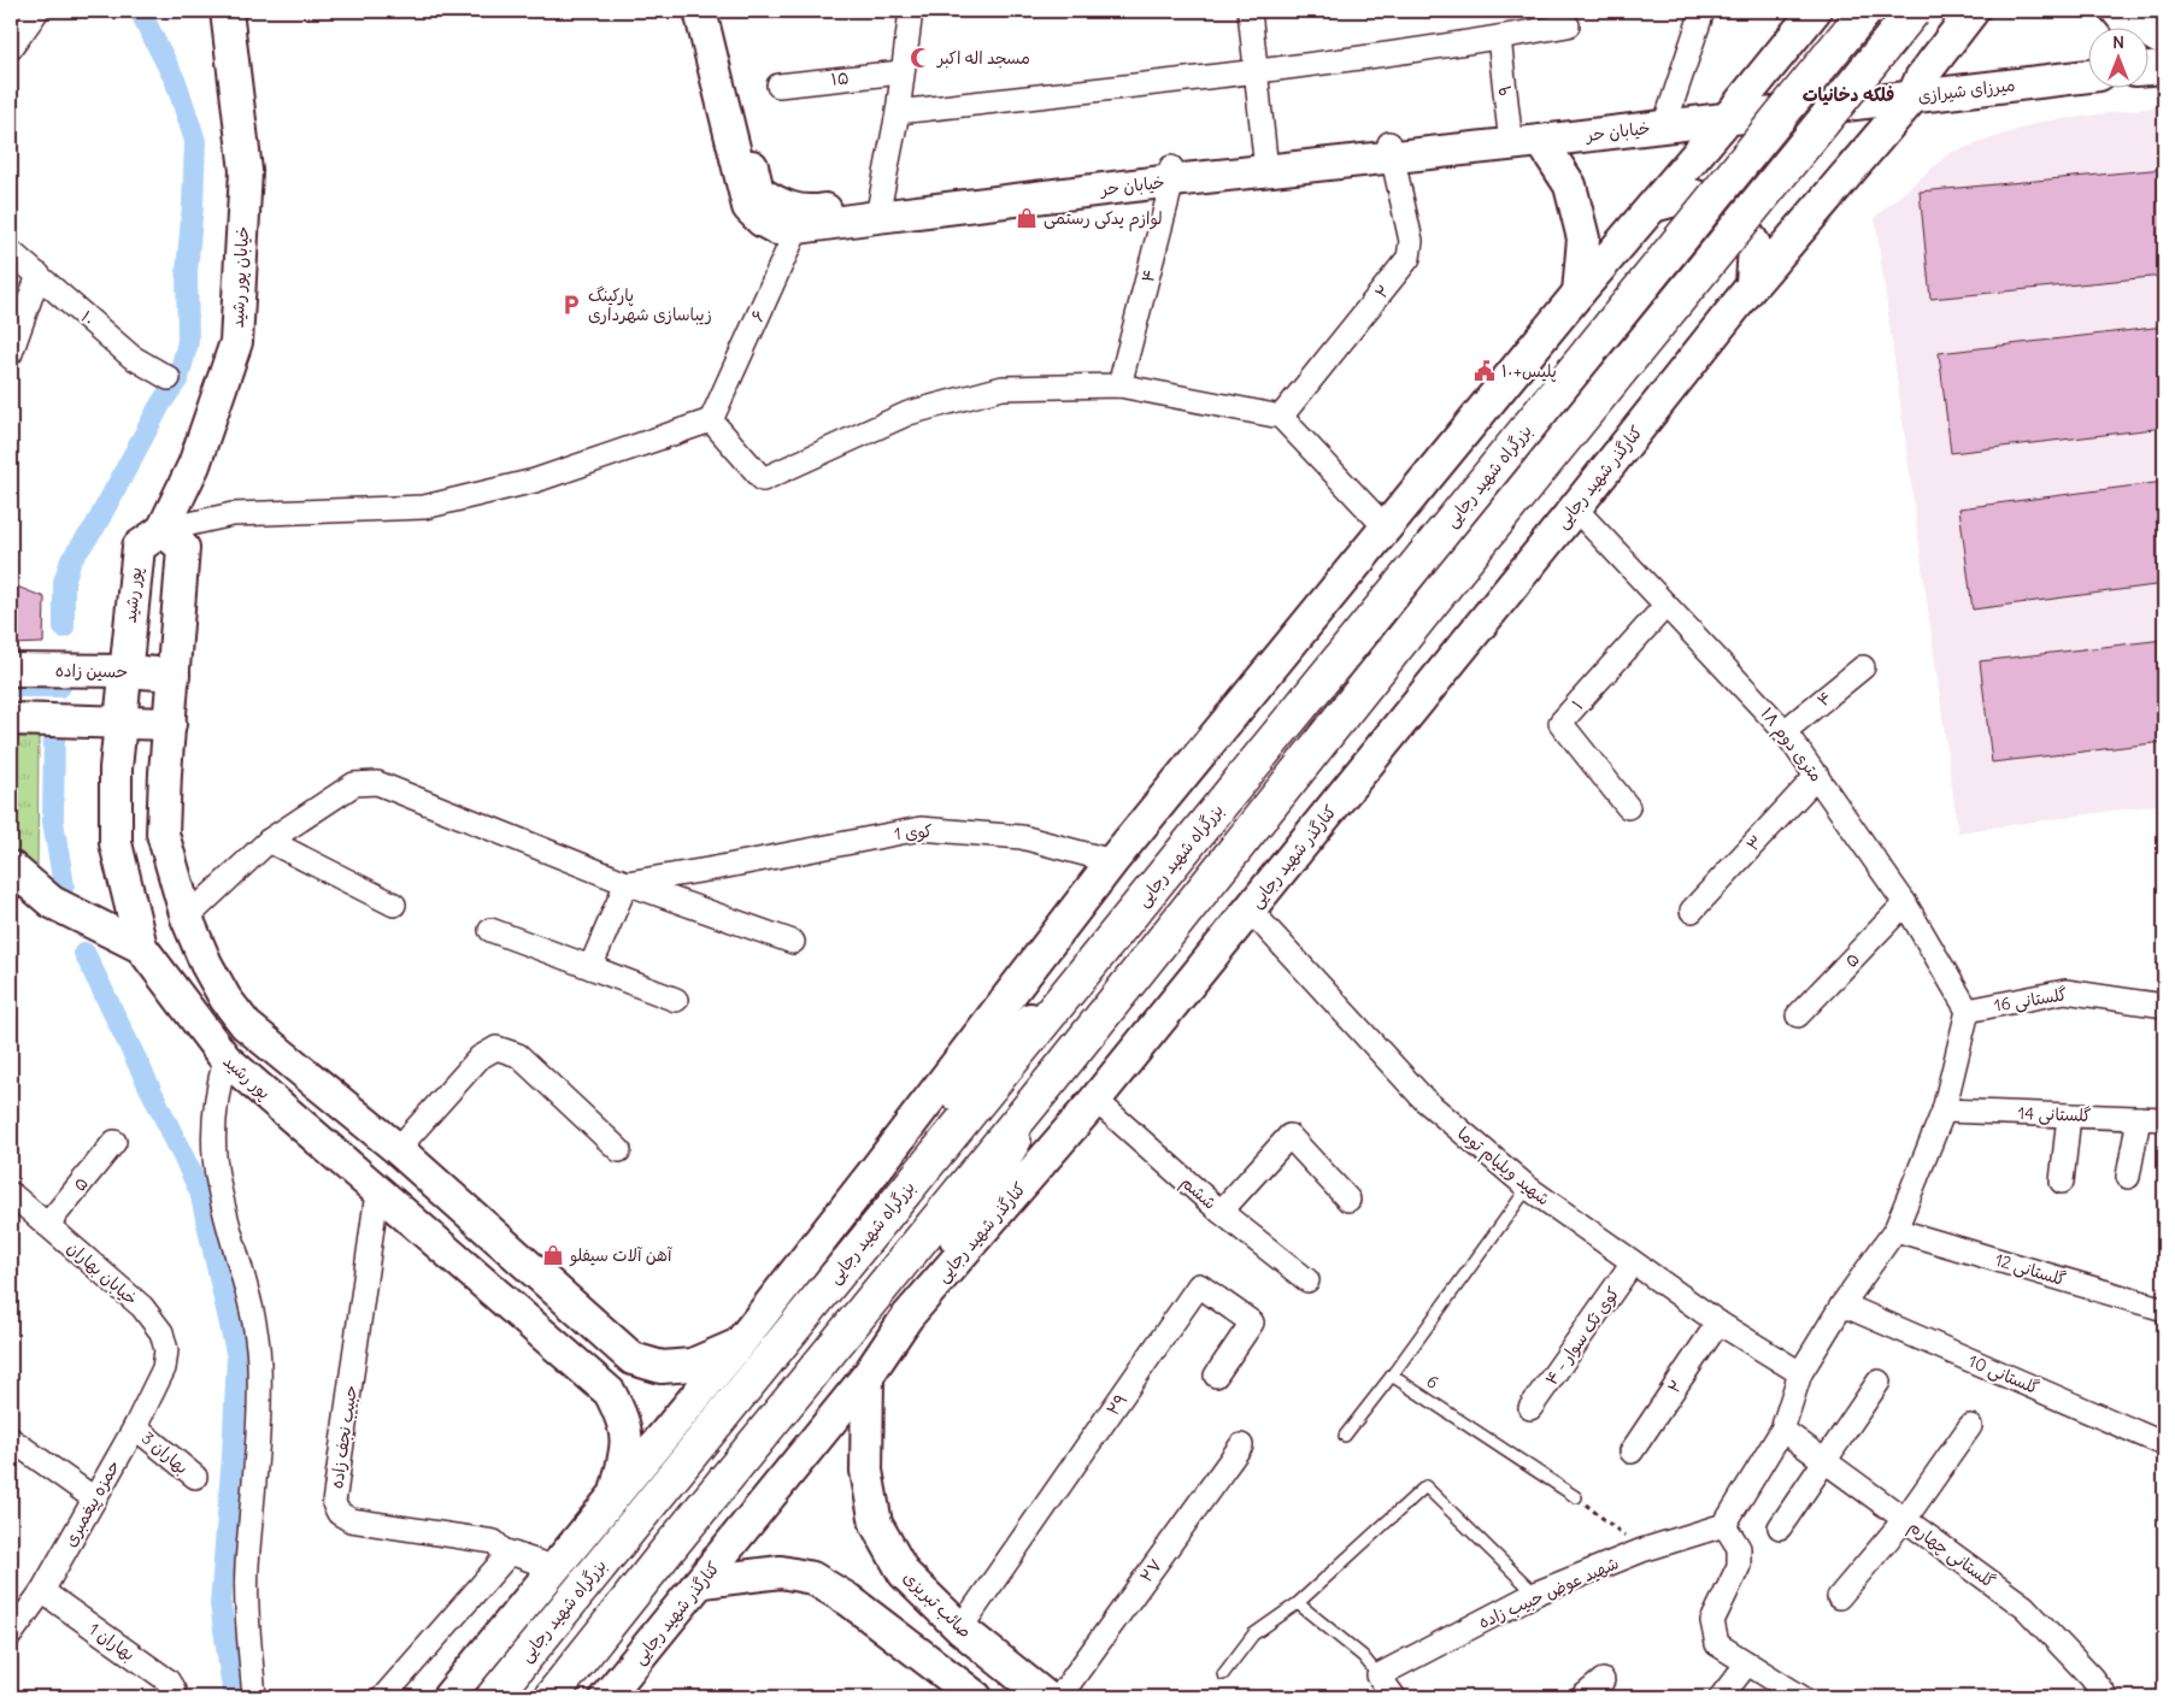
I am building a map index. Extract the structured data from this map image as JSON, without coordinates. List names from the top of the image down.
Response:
{
  "streets": {
    "highway": ["بزرگراه شهید رجایی"],
    "main road": [
      "میرزای شیرازی",
      "خیابان حر",
      "خیابان پور رشید",
      "کنارگذر شهید رجایی",
      "پور رشید",
      "حسین زاده",
      "صائب تبریزی"
    ],
    "street": [
      "۱۵",
      "۹",
      "۴",
      "۲",
      "۶",
      "۱۰",
      "۱",
      "۱۸ متری دوم",
      "کوی 1",
      "۳",
      "۵",
      "گلستانی 16",
      "گلستانی 14",
      "شهید ویلیام توما",
      "ششم",
      "گلستانی 12",
      "خیابان بهاران",
      "۴ - کوی تک سوار",
      "گلستانی 10",
      "۲۹",
      "حبیب نجف زاده",
      "بهاران 3",
      "حمزه پیغمبری",
      "گلستانی چهارم",
      "۲۷",
      "شهید عوض حبیب زاده",
      "بهاران 1"
    ],
    "lane": ["6"]
  },
  "crossings": [
    ["۹", "خیابان حر"],
    ["میرزای شیرازی", "خیابان حر"],
    ["میرزای شیرازی", "کنارگذر شهید رجایی"],
    ["خیابان حر", "۴"],
    ["خیابان حر", "۲"],
    ["خیابان حر", "۶"],
    ["۴", "۱۸ متری دوم"],
    ["خیابان پور رشید", "پور رشید"],
    ["۲", "شهید ویلیام توما"],
    ["کنارگذر شهید رجایی", "۱۸ متری دوم"],
    ["کنارگذر شهید رجایی", "شهید ویلیام توما"],
    ["کنارگذر شهید رجایی", "ششم"],
    ["کنارگذر شهید رجایی", "صائب تبریزی"],
    ["پور رشید", "حسین زاده"],
    ["پور رشید", "حبیب نجف زاده"],
    ["۱", "۱۸ متری دوم"],
    ["۱۸ متری دوم", "۳"],
    ["۱۸ متری دوم", "۵"],
    ["۱۸ متری دوم", "گلستانی 16"],
    ["۵", "خیابان بهاران"],
    ["شهید ویلیام توما", "۴ - کوی تک سوار"],
    ["خیابان بهاران", "حمزه پیغمبری"],
    ["۲۹", "صائب تبریزی"],
    ["بهاران 3", "حمزه پیغمبری"],
    ["حمزه پیغمبری", "بهاران 1"]
  ],
  "districts": ["فلکه دخانیات"],
  "places": {
    "mosque": ["مسجد اله اکبر"],
    "shop": ["لوازم یدکی رستمی", "آهن آلات سیفلو"],
    "parking": ["پارکینگ زیباسازی شهرداری"],
    "public building": ["پلیس+١٠"]
  },
  "north": "top"
}
